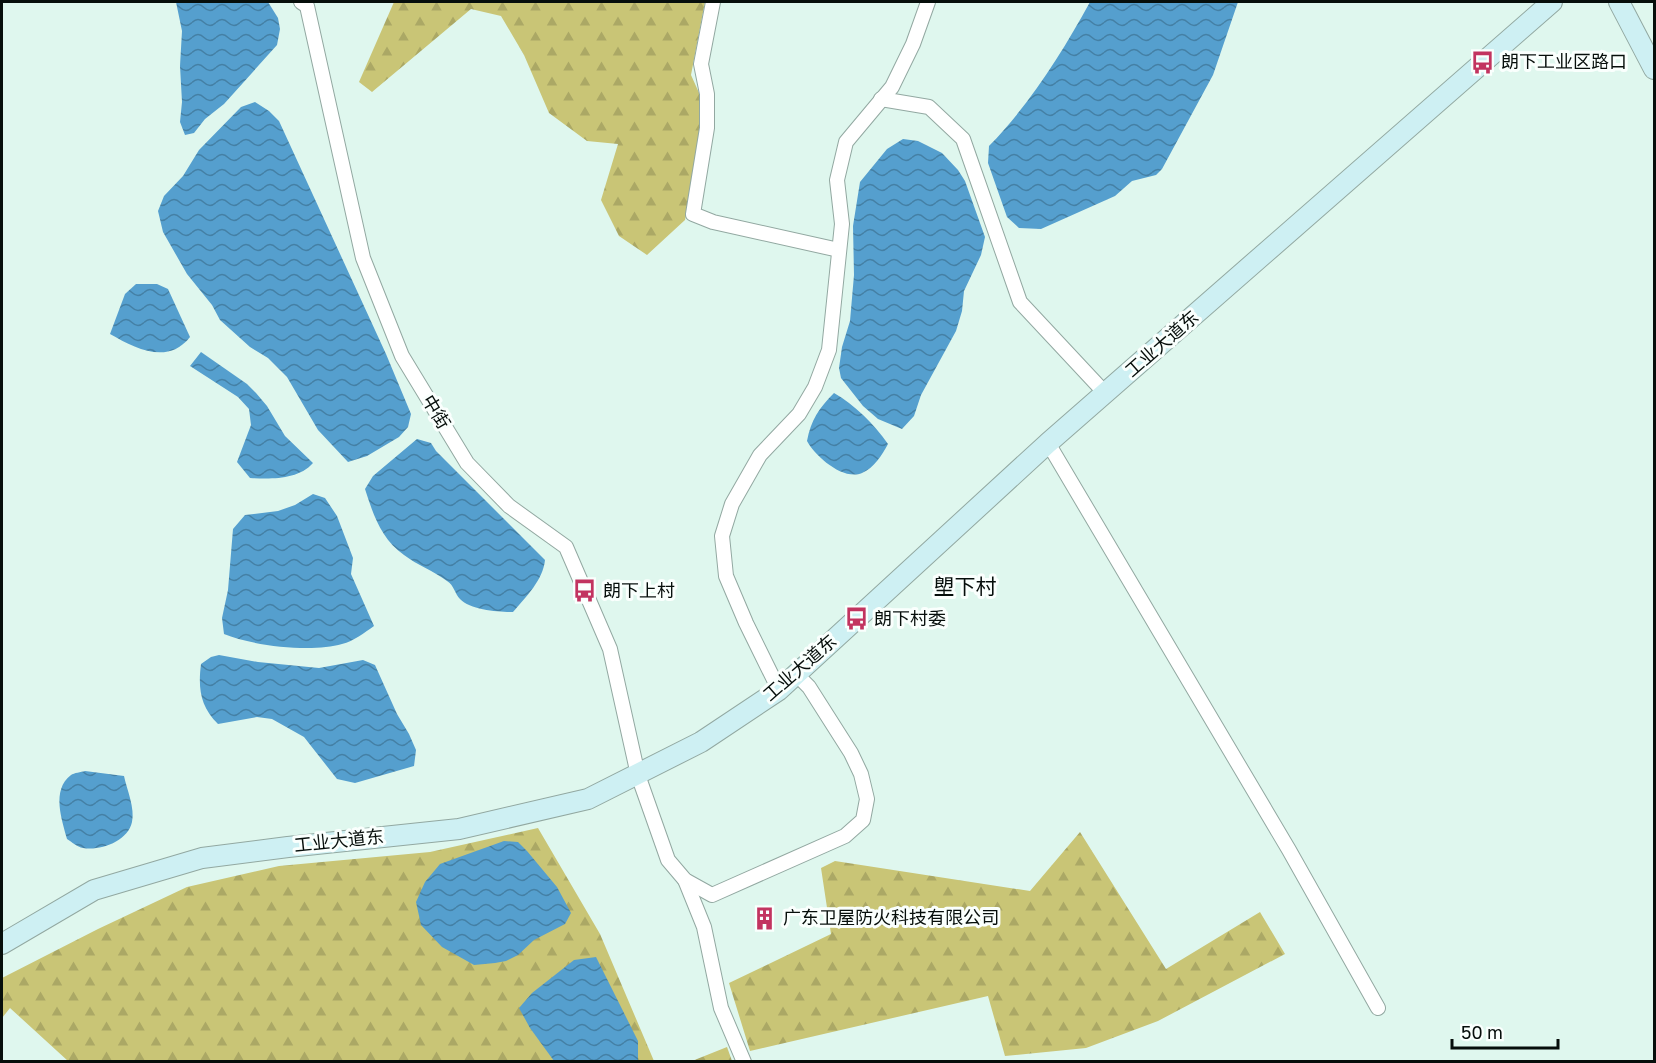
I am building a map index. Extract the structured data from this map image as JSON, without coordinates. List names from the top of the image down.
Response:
{
  "streets": {
    "street": ["工业大道东", "中街"]
  },
  "crossings": [
    ["工业大道东", "中街"]
  ],
  "districts": ["塱下村"],
  "places": {
    "bus stop": ["朗下工业区路口", "朗下上村", "朗下村委"],
    "building": ["广东卫屋防火科技有限公司"]
  },
  "scale_bar": "50 m"
}
